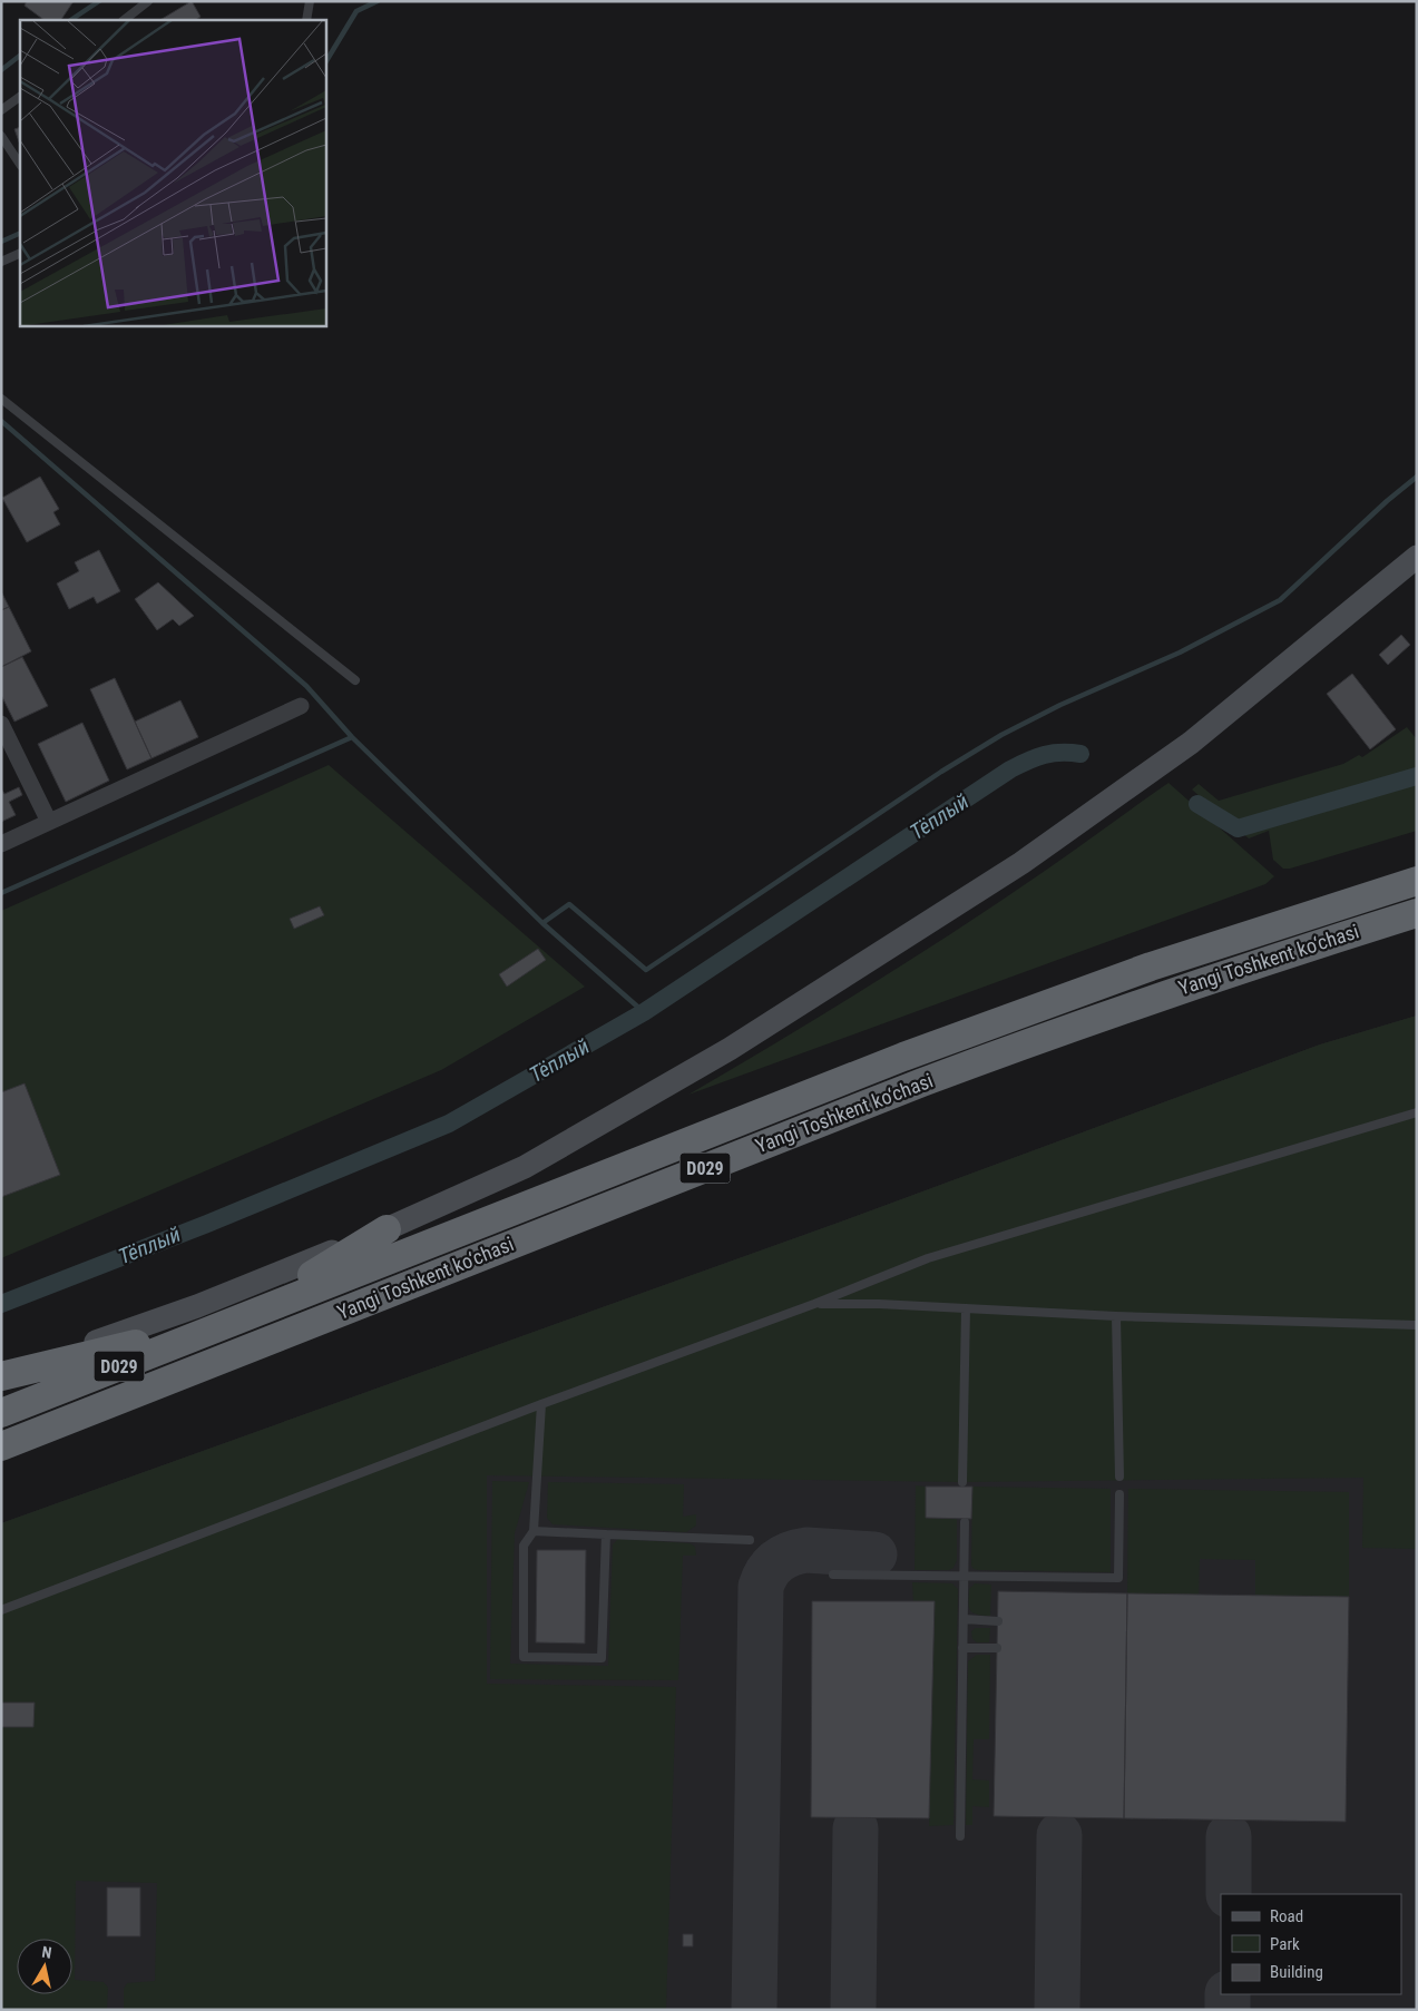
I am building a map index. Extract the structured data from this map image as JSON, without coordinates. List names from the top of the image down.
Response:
{
  "streets": {
    "highway": ["Yangi Toshkent ko‘chasi", "D029"]
  },
  "water": ["Тёплый"],
  "legend": ["Road", "Park", "Building"],
  "north": "top"
}
